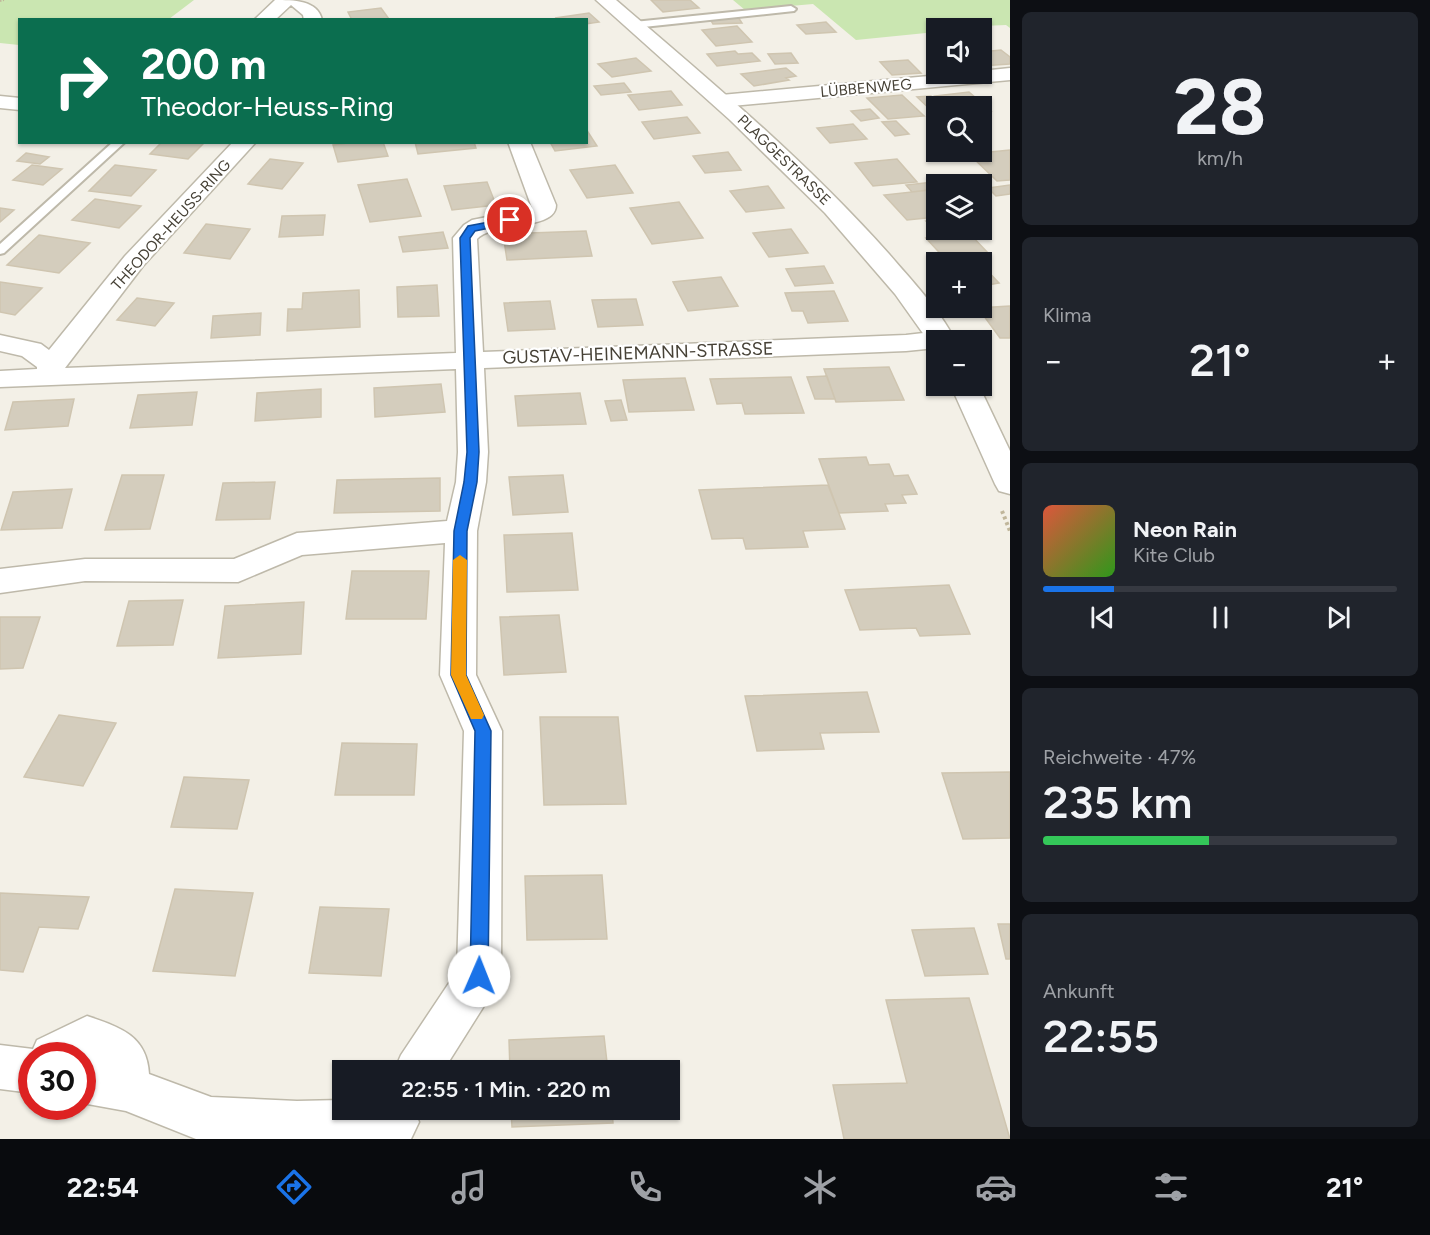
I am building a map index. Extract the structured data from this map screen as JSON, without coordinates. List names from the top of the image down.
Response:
{
  "streets": {
    "street": [
      "LÜBBENWEG",
      "PLAGGESTRASSE",
      "THEODOR-HEUSS-RING",
      "GUSTAV-HEINEMANN-STRASSE"
    ]
  },
  "crossings": [
    ["LÜBBENWEG", "PLAGGESTRASSE"],
    ["THEODOR-HEUSS-RING", "GUSTAV-HEINEMANN-STRASSE"]
  ],
  "page": {
    "tile": [
      ["28", "km/h"],
      "Klima",
      ["Reichweite · 47%", "235 km"],
      ["Ankunft", "22:55"]
    ],
    "map_buttons": ["+", "−"],
    "turn": ["200 m", "Theodor-Heuss-Ring"],
    "heat": ["−", "21°", "+"],
    "song": ["Neon Rain", "Kite Club"],
    "limit": "30",
    "trip": "22:55 · 1 Min. · 220 m",
    "tabs": ["22:54", "21°"]
  }
}
